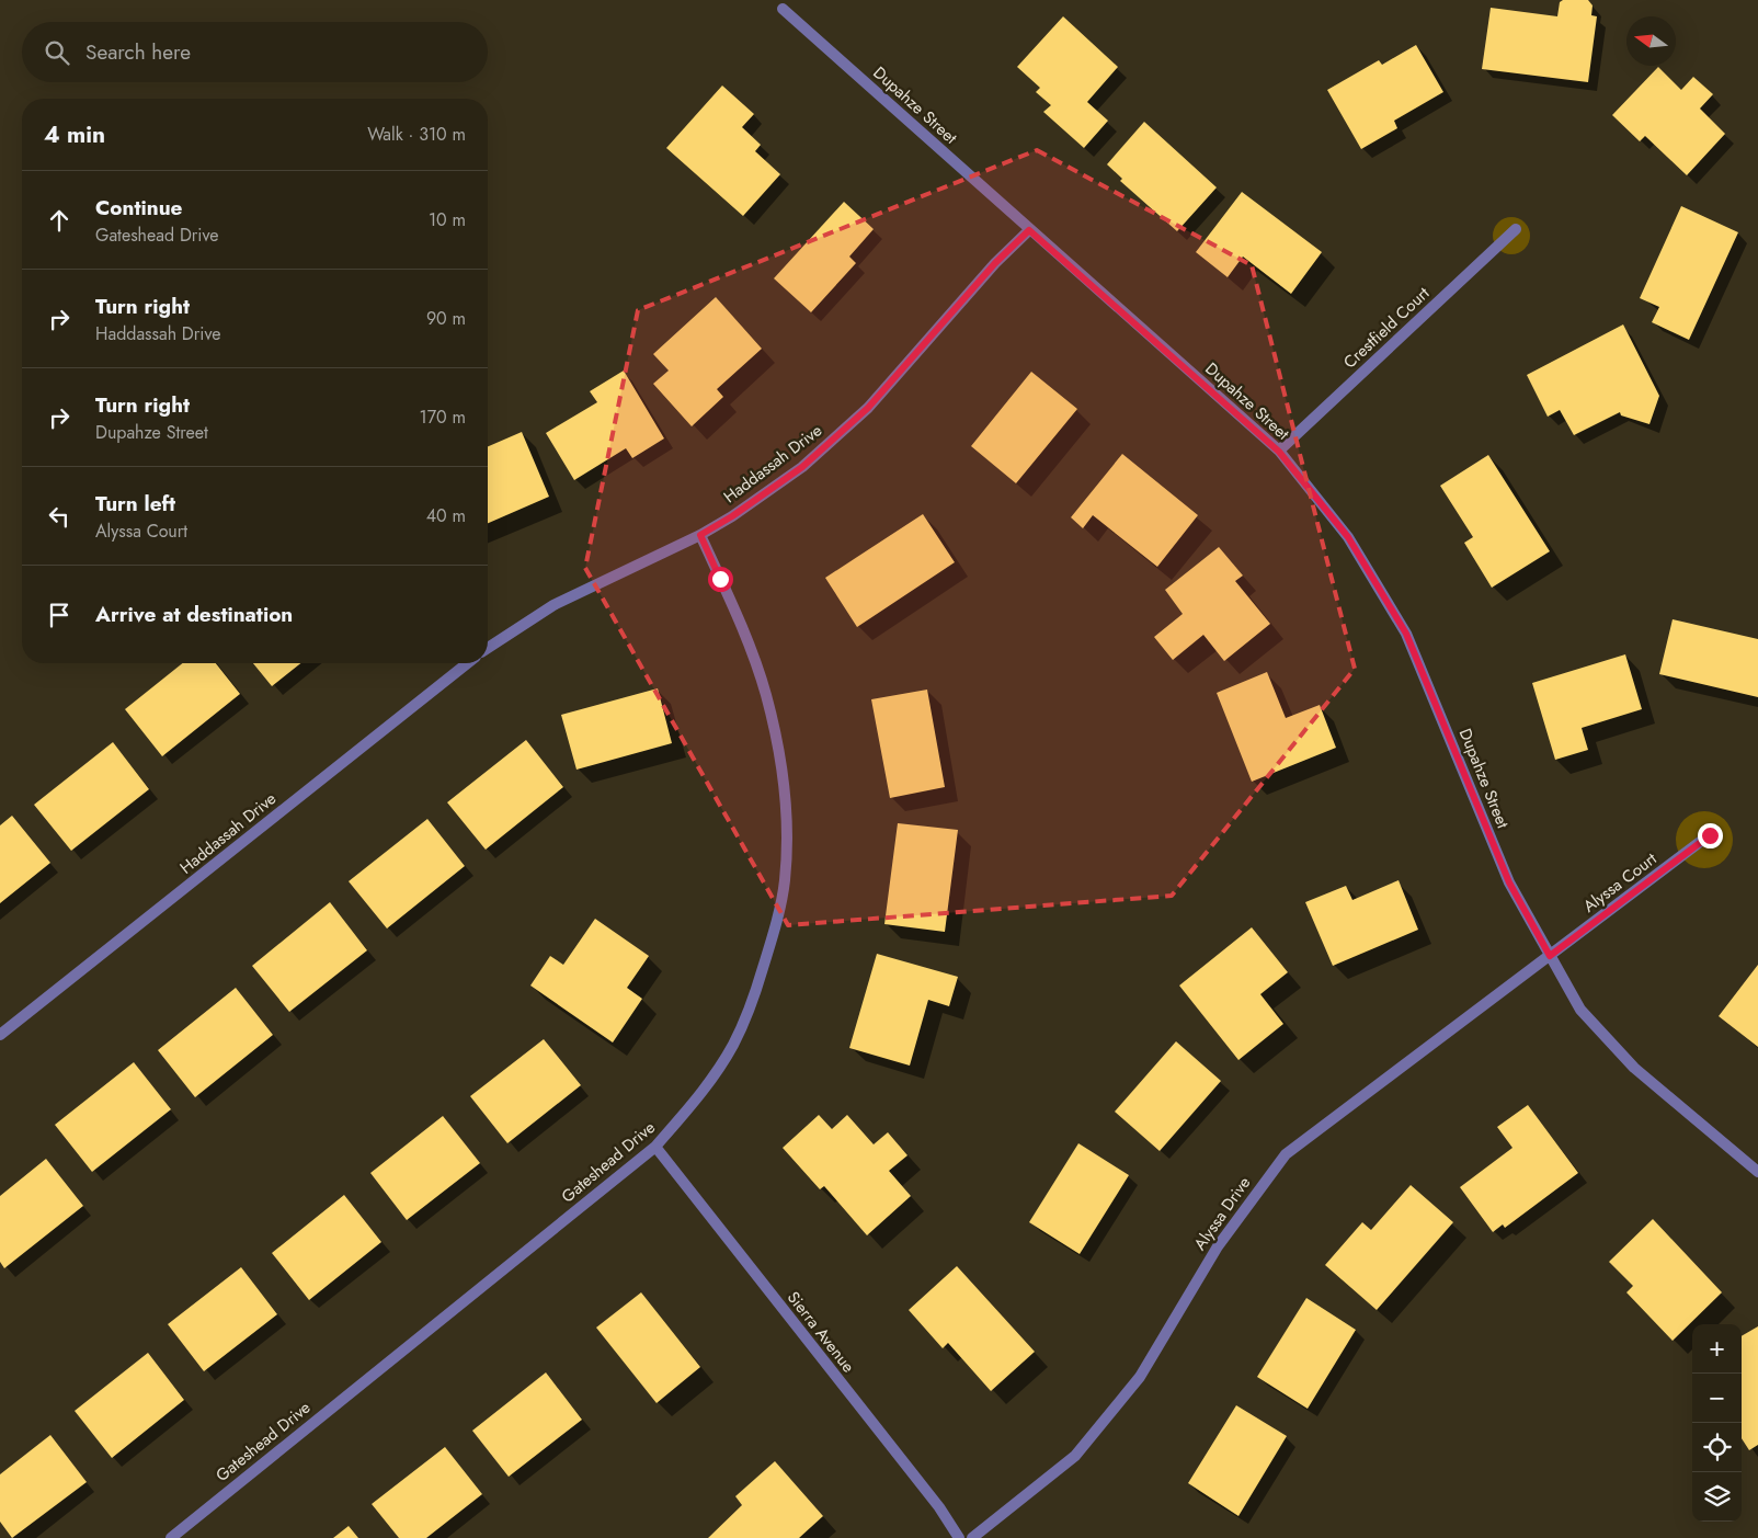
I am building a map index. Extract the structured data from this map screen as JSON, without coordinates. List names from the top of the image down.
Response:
{
  "streets": {
    "street": [
      "Dupahze Street",
      "Crestfield Court",
      "Haddassah Drive",
      "Alyssa Court",
      "Gateshead Drive",
      "Alyssa Drive",
      "Sierra Avenue"
    ]
  },
  "crossings": [
    ["Dupahze Street", "Crestfield Court"],
    ["Dupahze Street", "Haddassah Drive"],
    ["Dupahze Street", "Alyssa Court"],
    ["Dupahze Street", "Alyssa Drive"],
    ["Haddassah Drive", "Gateshead Drive"],
    ["Alyssa Court", "Alyssa Drive"],
    ["Gateshead Drive", "Sierra Avenue"]
  ],
  "north": "left",
  "page": {
    "search": "Search here",
    "heading": ["4 min", "Walk · 310 m"],
    "list": [
      ["Continue", "Gateshead Drive", "10 m"],
      ["Turn right", "Haddassah Drive", "90 m"],
      ["Turn right", "Dupahze Street", "170 m"],
      ["Turn left", "Alyssa Court", "40 m"],
      "Arrive at destination"
    ],
    "map_buttons": ["+", "−"]
  }
}
